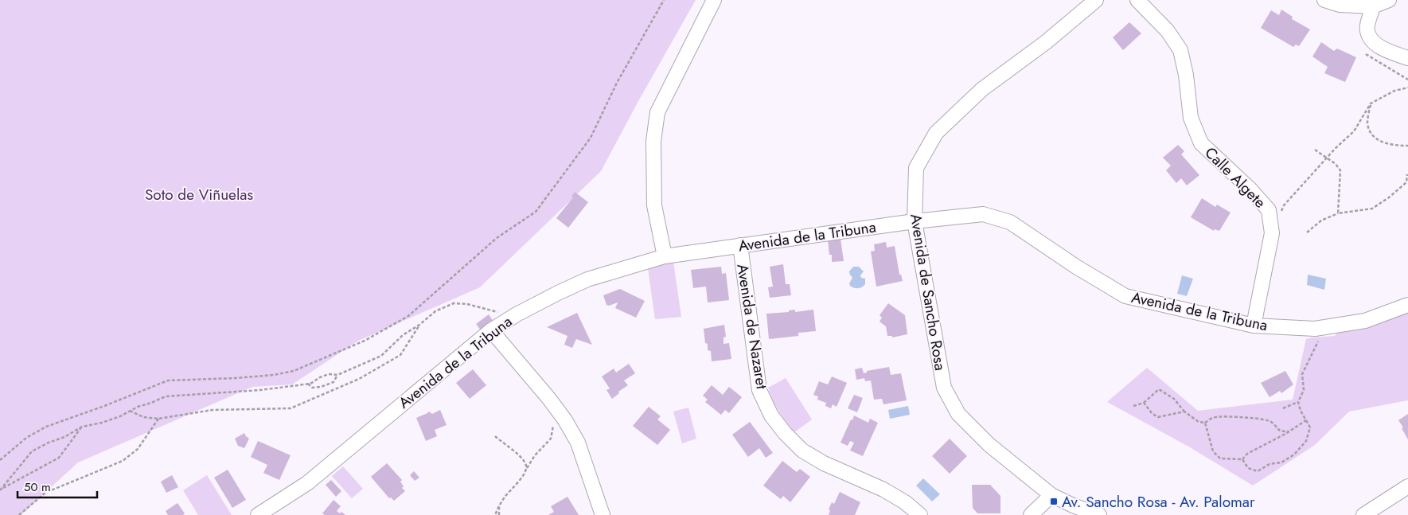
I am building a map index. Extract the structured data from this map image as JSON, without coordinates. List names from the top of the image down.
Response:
{
  "streets": {
    "street": [
      "Calle Algete",
      "Avenida de la Tribuna",
      "Avenida de Sancho Rosa",
      "Avenida de Nazaret"
    ]
  },
  "crossings": [
    ["Calle Algete", "Avenida de la Tribuna"],
    ["Avenida de la Tribuna", "Avenida de Sancho Rosa"],
    ["Avenida de la Tribuna", "Avenida de Nazaret"]
  ],
  "parks": ["Soto de Viñuelas"],
  "places": {
    "transit": ["Av. Sancho Rosa - Av. Palomar"]
  },
  "scale_bar": "50 m"
}
